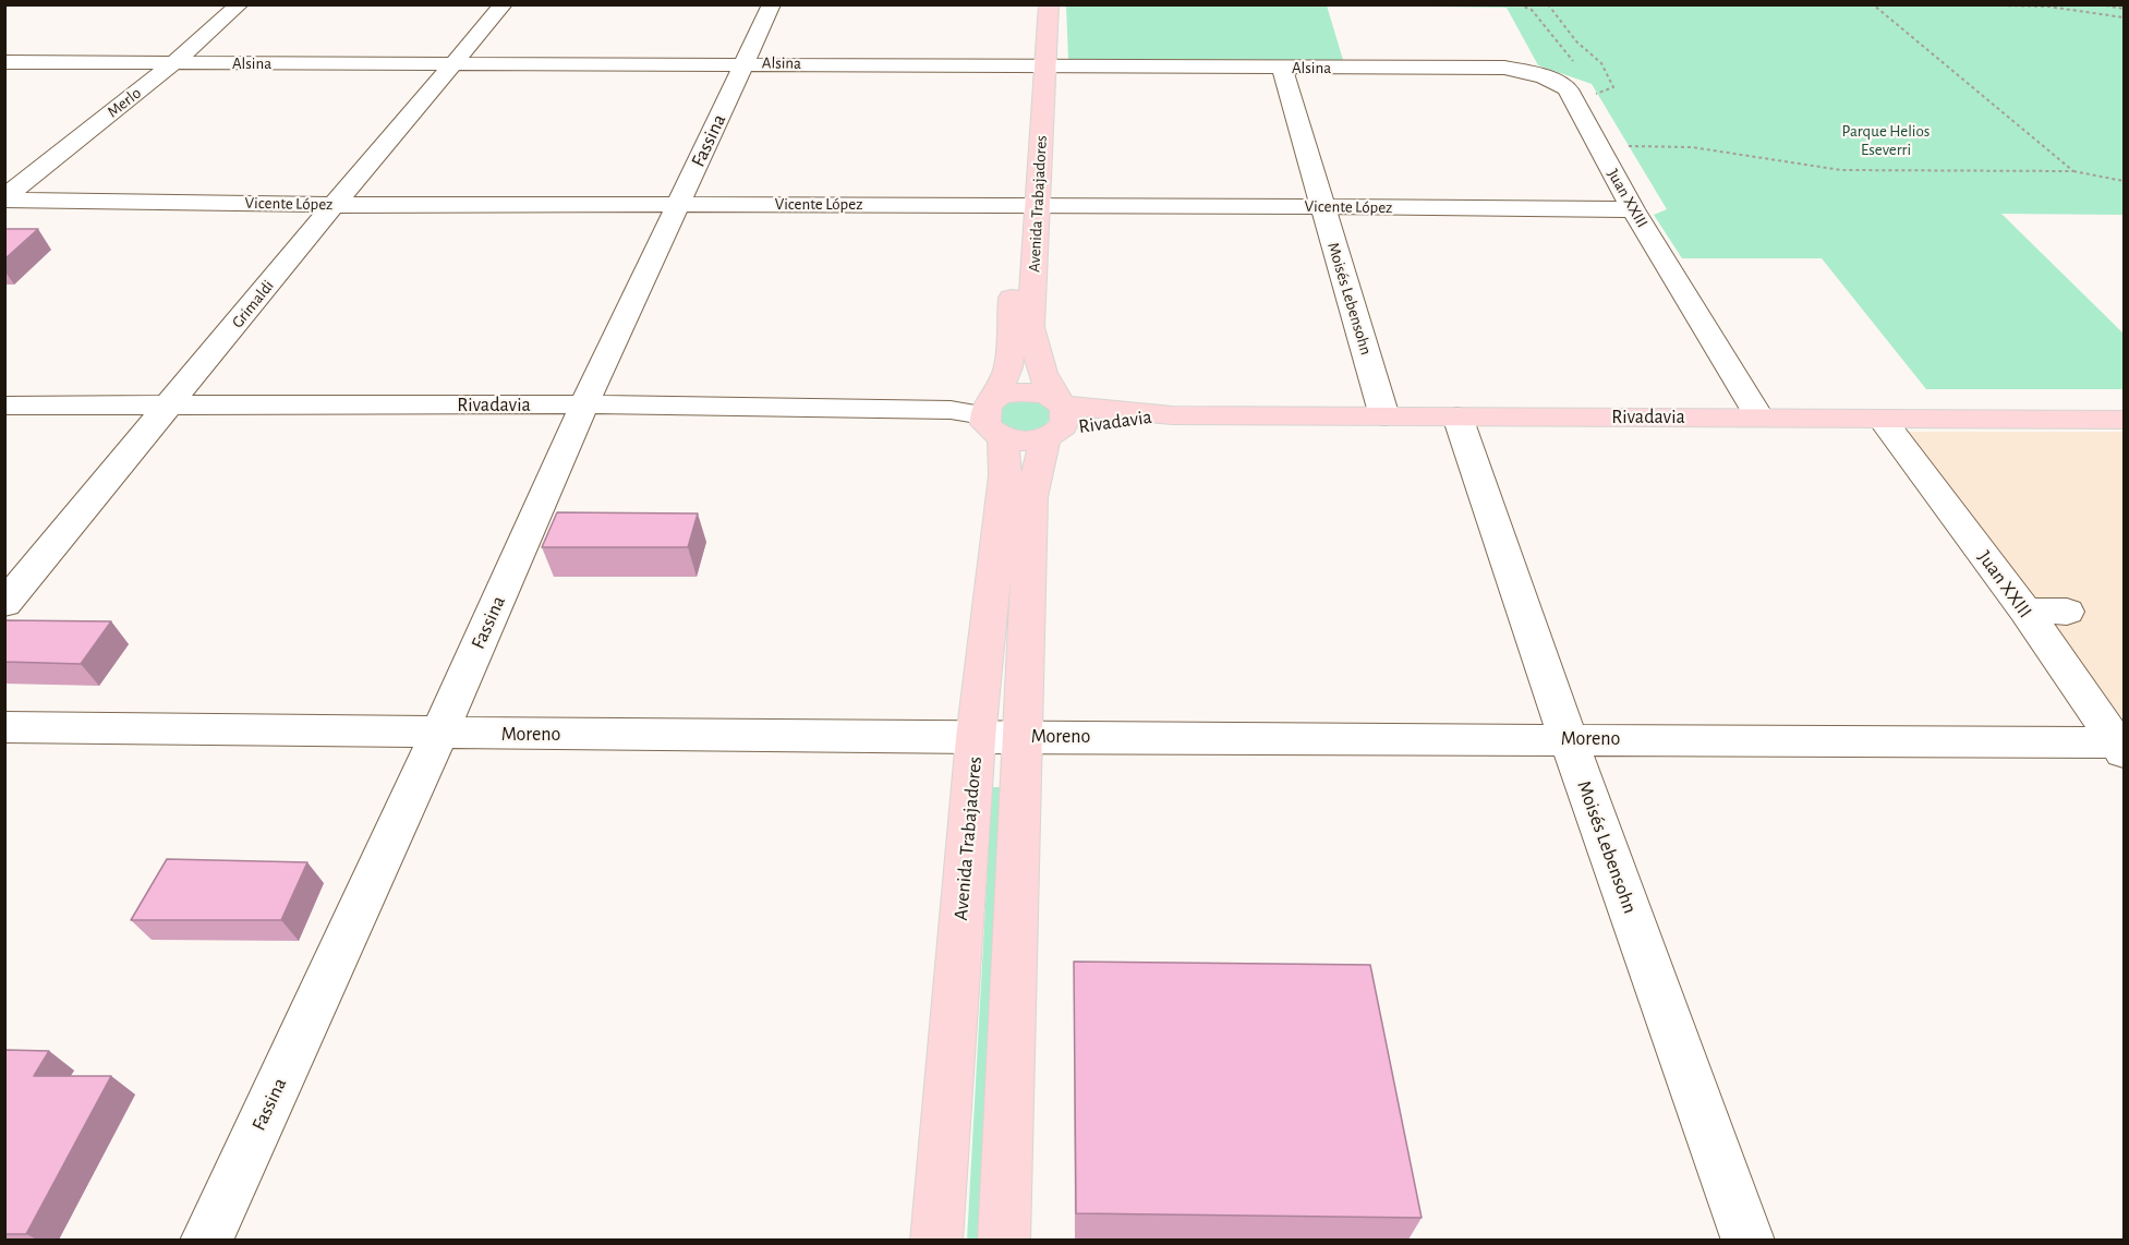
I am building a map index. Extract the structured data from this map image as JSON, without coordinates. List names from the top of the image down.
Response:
{
  "streets": {
    "main road": ["Avenida Trabajadores", "Rivadavia"],
    "street": [
      "Alsina",
      "Merlo",
      "Fassina",
      "Juan XXIII",
      "Vicente López",
      "Moisés Lebensohn",
      "Grimaldi",
      "Moreno"
    ]
  },
  "crossings": [
    ["Alsina", "Merlo"],
    ["Alsina", "Fassina"],
    ["Alsina", "Juan XXIII"],
    ["Alsina", "Avenida Trabajadores"],
    ["Alsina", "Moisés Lebensohn"],
    ["Alsina", "Grimaldi"],
    ["Merlo", "Vicente López"],
    ["Fassina", "Vicente López"],
    ["Fassina", "Rivadavia"],
    ["Fassina", "Moreno"],
    ["Juan XXIII", "Vicente López"],
    ["Juan XXIII", "Rivadavia"],
    ["Juan XXIII", "Moreno"],
    ["Vicente López", "Avenida Trabajadores"],
    ["Vicente López", "Moisés Lebensohn"],
    ["Vicente López", "Grimaldi"],
    ["Avenida Trabajadores", "Rivadavia"],
    ["Avenida Trabajadores", "Moreno"],
    ["Moisés Lebensohn", "Rivadavia"],
    ["Moisés Lebensohn", "Moreno"],
    ["Grimaldi", "Rivadavia"]
  ],
  "parks": ["Parque Helios Eseverri"]
}
